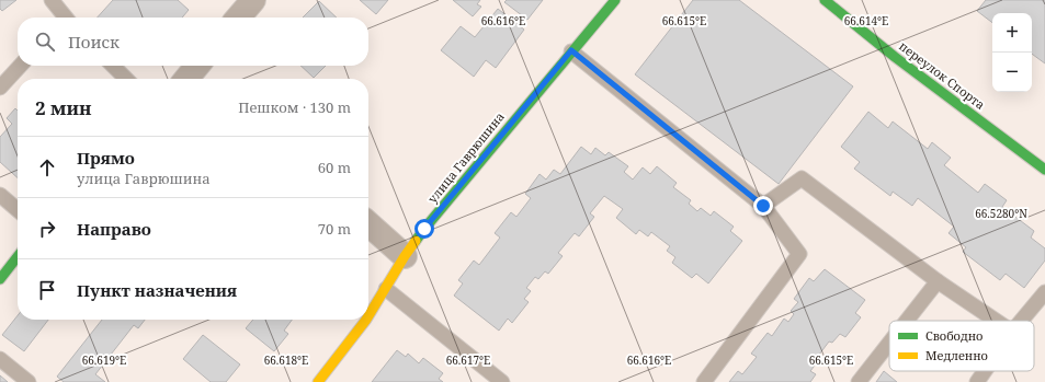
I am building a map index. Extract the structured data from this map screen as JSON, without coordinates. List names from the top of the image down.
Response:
{
  "streets": {
    "street": ["переулок Спорта", "улица Гаврюшина"]
  },
  "legend": ["Свободно", "Медленно"],
  "page": {
    "map_buttons": ["+", "−"],
    "search": "Поиск",
    "heading": ["2 мин", "Пешком · 130 m"],
    "list": [
      ["Прямо", "улица Гаврюшина", "60 m"],
      ["Направо", "70 m"],
      "Пункт назначения"
    ]
  },
  "coordinates": [
    "66.616°E",
    "66.615°E",
    "66.614°E",
    "66.5280°N",
    "66.619°E",
    "66.618°E",
    "66.617°E"
  ]
}
